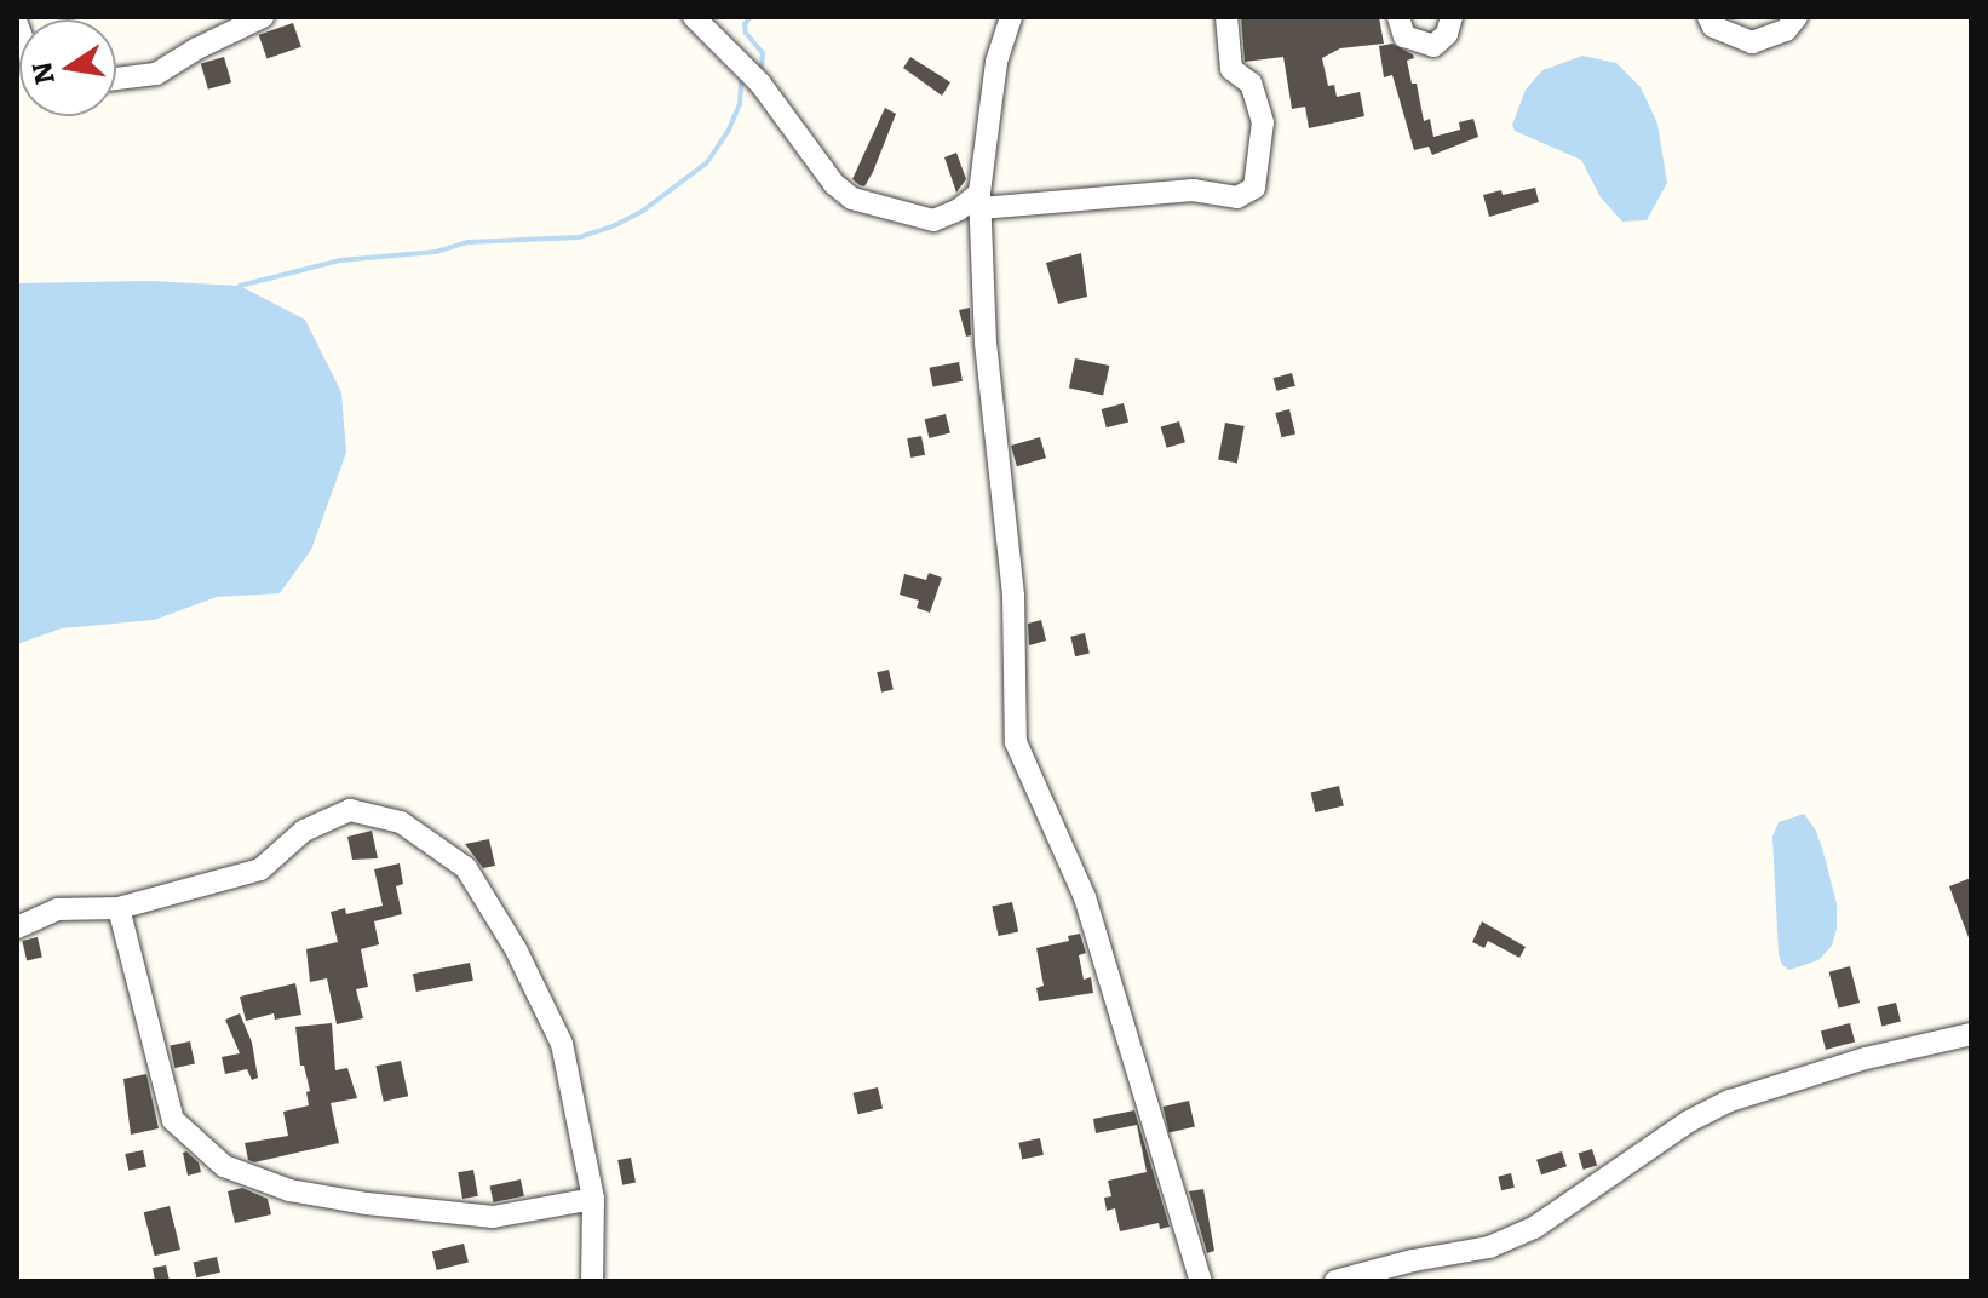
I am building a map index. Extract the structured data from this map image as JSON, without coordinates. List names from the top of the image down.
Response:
{
  "north": "left"
}
